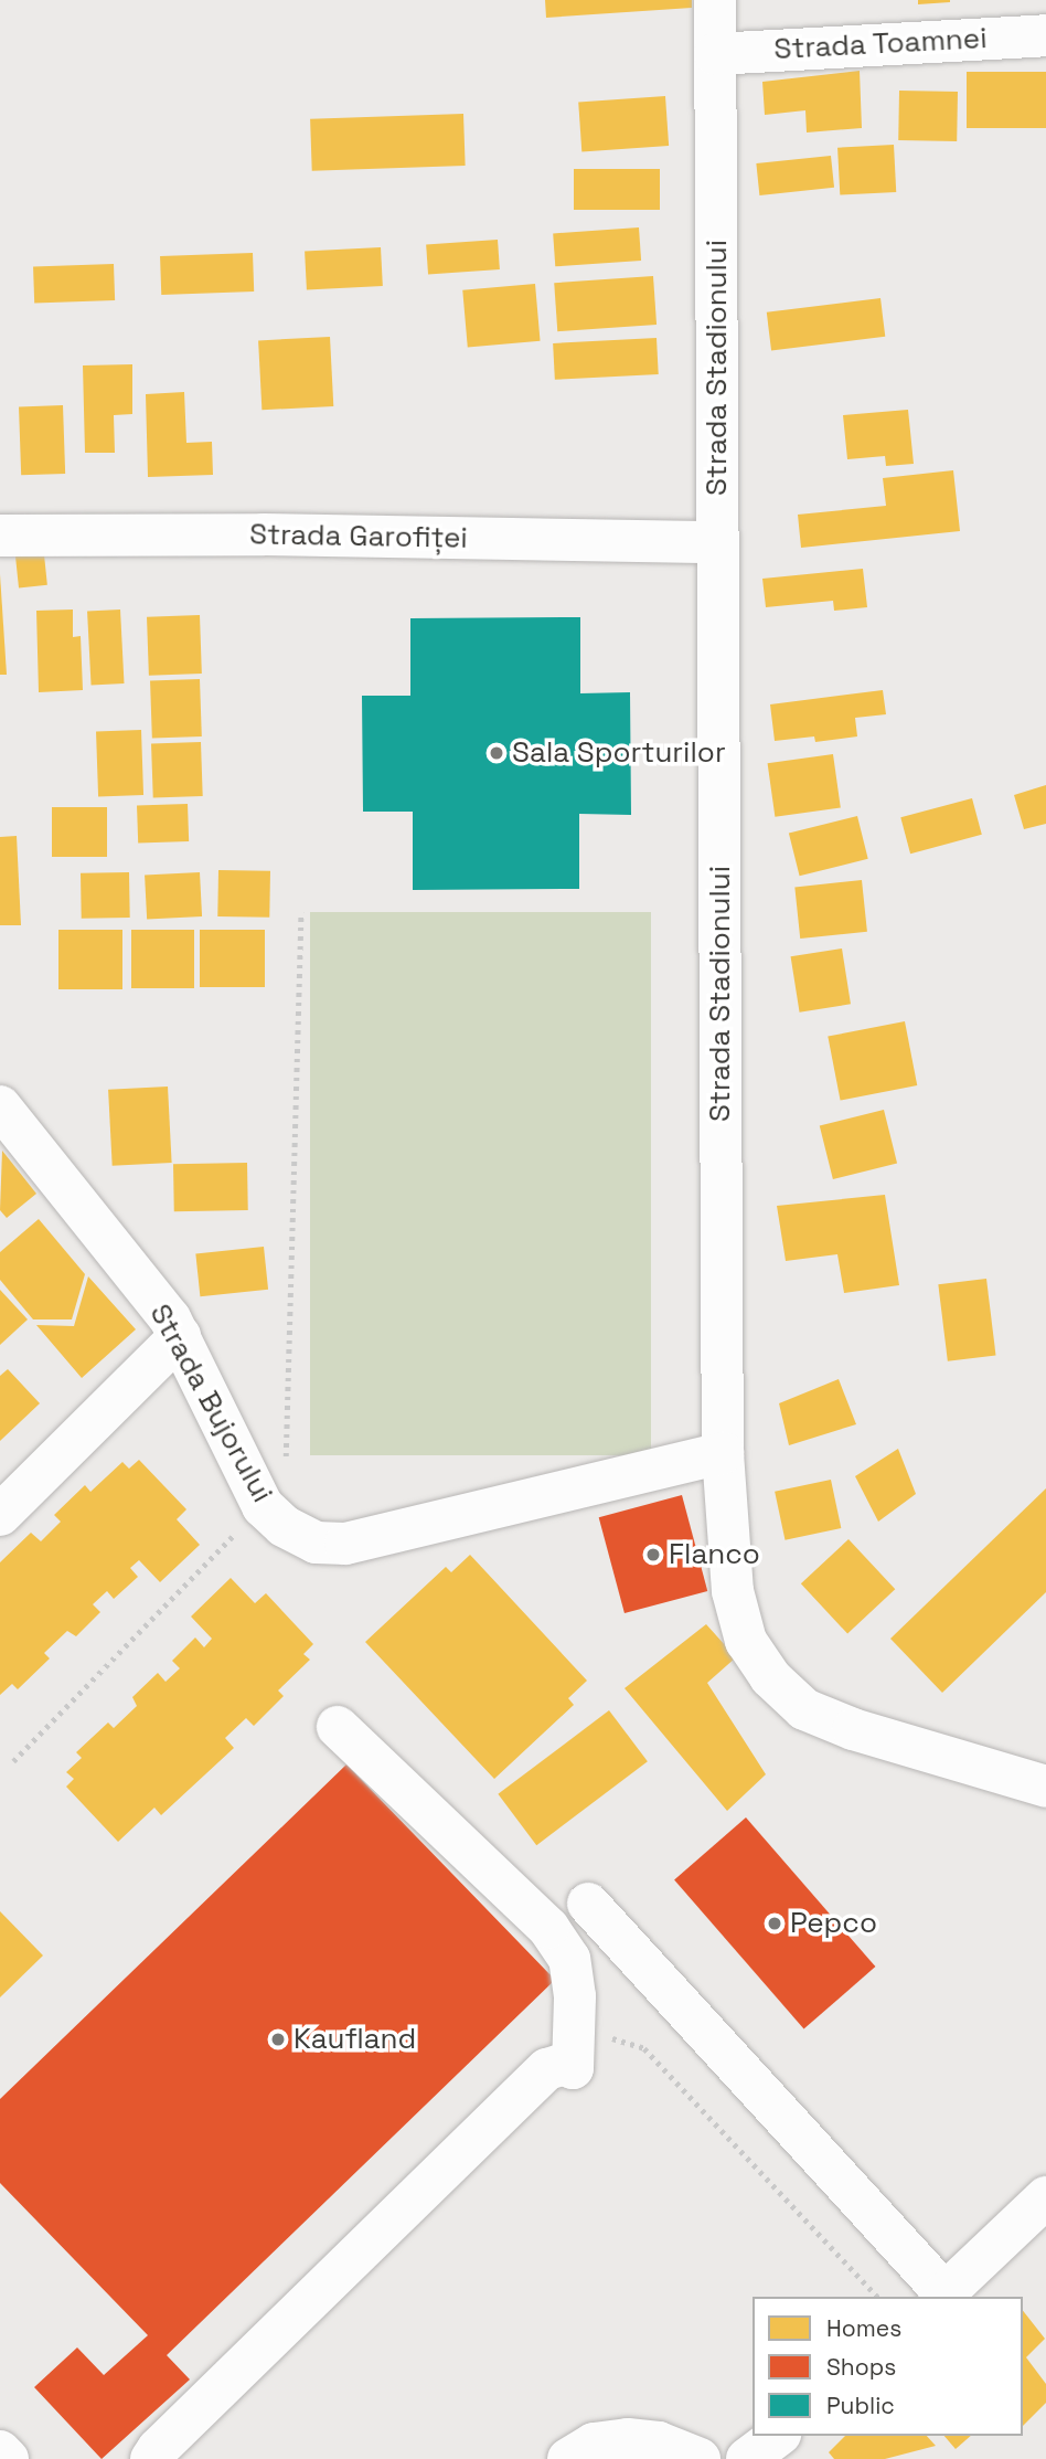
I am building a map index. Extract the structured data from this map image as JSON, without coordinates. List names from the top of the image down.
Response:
{
  "streets": {
    "street": [
      "Strada Toamnei",
      "Strada Stadionului",
      "Strada Garofiței",
      "Strada Bujorului"
    ]
  },
  "crossings": [
    ["Strada Toamnei", "Strada Stadionului"],
    ["Strada Stadionului", "Strada Garofiței"],
    ["Strada Stadionului", "Strada Bujorului"]
  ],
  "places": [
    "Sala Sporturilor",
    "Flanco",
    "Pepco",
    "Kaufland"
  ],
  "legend": ["Homes", "Shops", "Public"]
}
